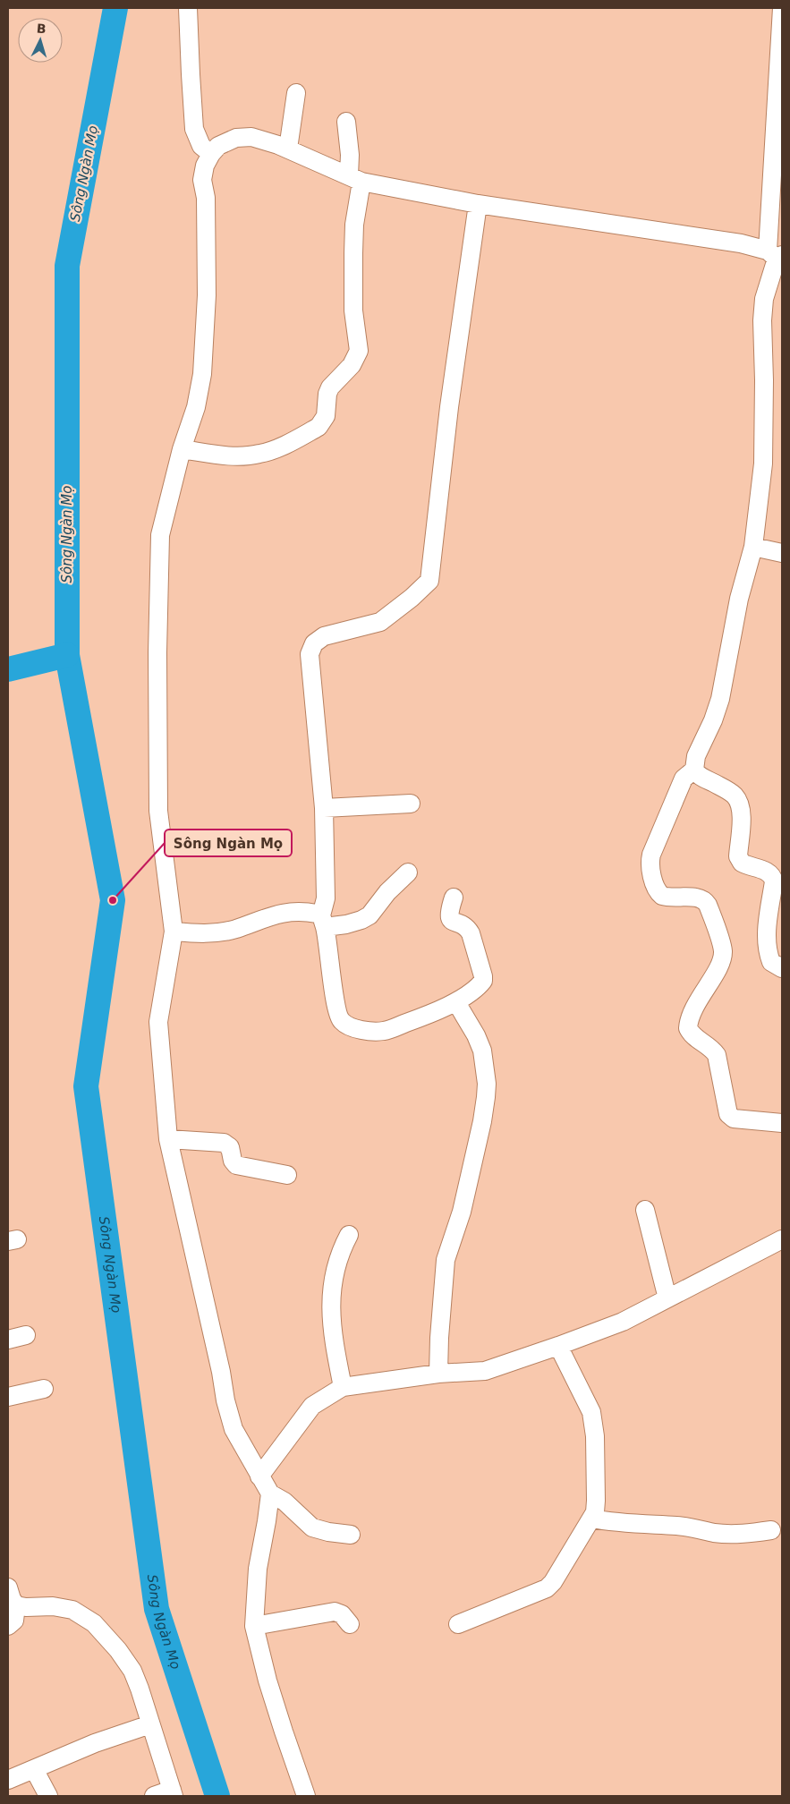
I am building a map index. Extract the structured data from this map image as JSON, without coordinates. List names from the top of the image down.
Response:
{
  "water": ["Sông Ngàn Mọ"],
  "places": ["Sông Ngàn Mọ"],
  "north": "top"
}
